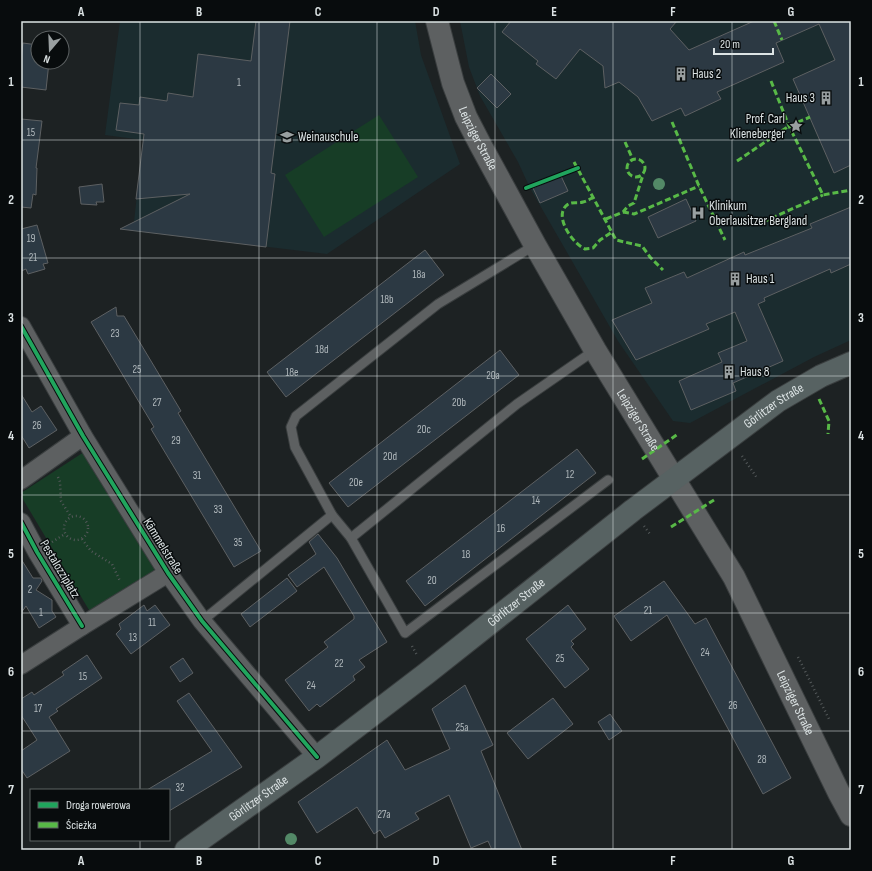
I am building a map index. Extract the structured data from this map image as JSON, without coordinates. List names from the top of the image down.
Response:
{
  "streets": {
    "main road": ["Leipziger Straße", "Görlitzer Straße"],
    "street": ["Kämmelstraße", "Pestalozziplatz"]
  },
  "crossings": [
    ["Leipziger Straße", "Görlitzer Straße"],
    ["Görlitzer Straße", "Kämmelstraße"]
  ],
  "places": {
    "building": [
      "Haus 2",
      "Haus 3",
      "Haus 1",
      "Haus 8"
    ],
    "place": ["Prof. Carl Klieneberger"],
    "school or university": ["Weinauschule"],
    "hospital": ["Klinikum Oberlausitzer Bergland"]
  },
  "house_numbers": [
    "1",
    "15",
    "19",
    "21",
    "18a",
    "18b",
    "23",
    "18d",
    "25",
    "18e",
    "20a",
    "27",
    "20b",
    "26",
    "20c",
    "29",
    "20d",
    "12",
    "31",
    "20e",
    "14",
    "33",
    "16",
    "35",
    "18",
    "20",
    "2",
    "21",
    "1",
    "11",
    "13",
    "24",
    "25",
    "22",
    "15",
    "24",
    "26",
    "17",
    "25a",
    "28",
    "32",
    "27a"
  ],
  "legend": ["Droga rowerowa", "Ścieżka"],
  "scale_bar": "20 m",
  "north": "bottom",
  "grid": {
    "columns": [
      "A",
      "B",
      "C",
      "D",
      "E",
      "F",
      "G"
    ],
    "rows": [
      "1",
      "2",
      "3",
      "4",
      "5",
      "6",
      "7"
    ]
  }
}
